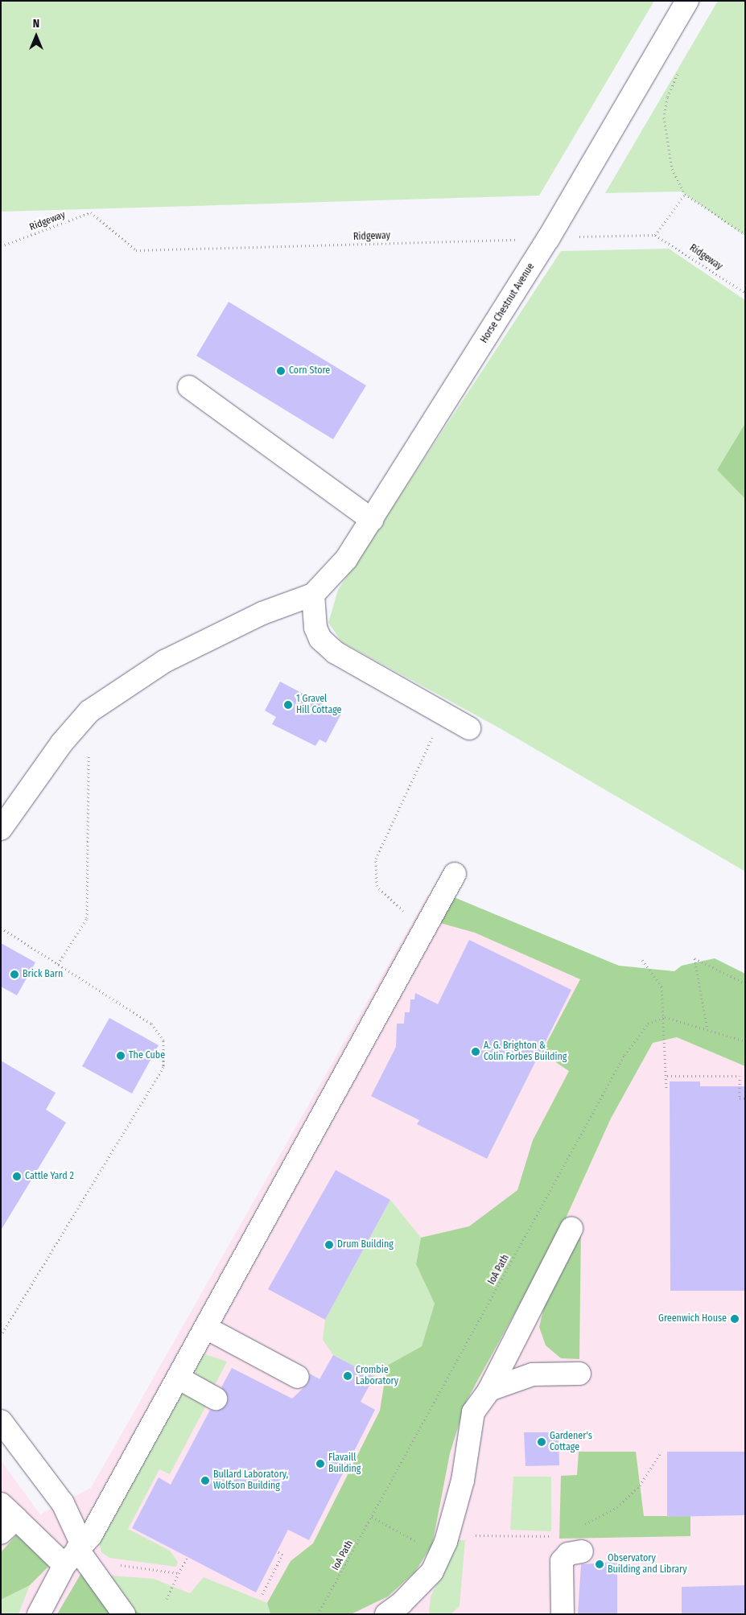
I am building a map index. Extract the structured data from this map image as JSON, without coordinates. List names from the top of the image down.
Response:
{
  "streets": {
    "lane": ["Horse Chestnut Avenue"],
    "path": ["Ridgeway", "IoA Path"]
  },
  "crossings": [
    ["Ridgeway", "Horse Chestnut Avenue"]
  ],
  "places": [
    "Corn Store",
    "1 Gravel Hill Cottage",
    "Brick Barn",
    "A. G. Brighton & Colin Forbes Building",
    "The Cube",
    "Cattle Yard 2",
    "Drum Building",
    "Greenwich House",
    "Crombie Laboratory",
    "Gardener's Cottage",
    "Flavaill Building",
    "Bullard Laboratory, Wolfson Building",
    "Observatory Building and Library"
  ],
  "north": "top"
}
